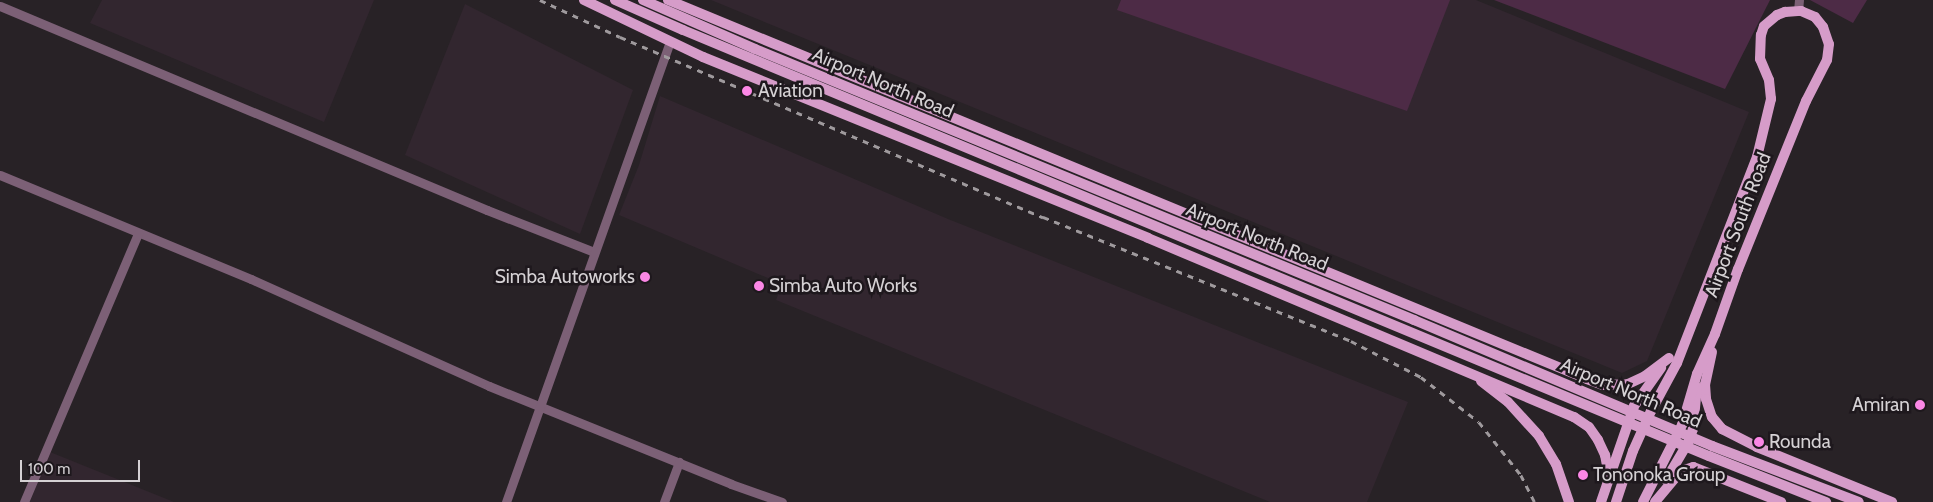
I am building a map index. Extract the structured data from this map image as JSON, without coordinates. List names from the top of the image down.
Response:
{
  "streets": {
    "main road": ["Airport North Road", "Airport South Road"]
  },
  "crossings": [
    ["Airport North Road", "Airport South Road"]
  ],
  "places": [
    "Aviation",
    "Simba Autoworks",
    "Simba Auto Works",
    "Amiran",
    "Rounda",
    "Tononoka Group"
  ],
  "scale_bar": "100 m"
}
